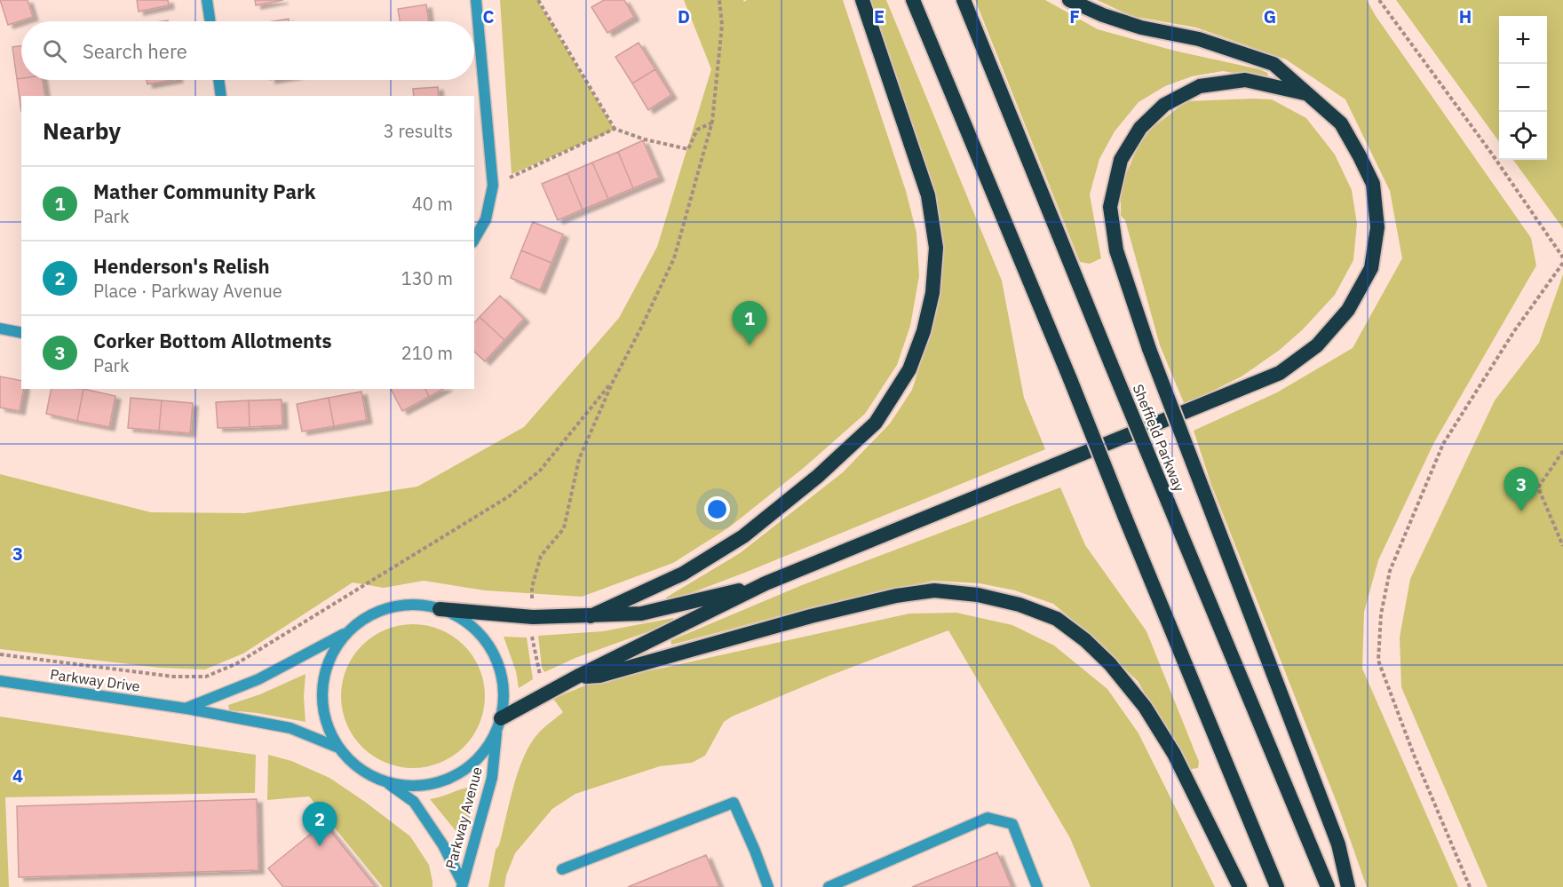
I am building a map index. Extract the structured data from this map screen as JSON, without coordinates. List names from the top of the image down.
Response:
{
  "streets": {
    "highway": ["Sheffield Parkway"],
    "street": ["Parkway Drive", "Parkway Avenue"]
  },
  "crossings": [
    ["Parkway Drive", "Parkway Avenue"]
  ],
  "page": {
    "map_buttons": ["+", "−"],
    "search": "Search here",
    "heading": ["Nearby", "3 results"],
    "list": [
      {
        "mark": "1",
        "name": "Mather Community Park",
        "note": "Park",
        "value": "40 m"
      },
      {
        "mark": "2",
        "name": "Henderson's Relish",
        "note": "Place · Parkway Avenue",
        "value": "130 m"
      },
      {
        "mark": "3",
        "name": "Corker Bottom Allotments",
        "note": "Park",
        "value": "210 m"
      }
    ],
    "pins": ["1", "3", "2"]
  },
  "grid": {
    "columns": [
      "C",
      "D",
      "E",
      "F",
      "G",
      "H"
    ],
    "rows": ["3", "4"]
  }
}
